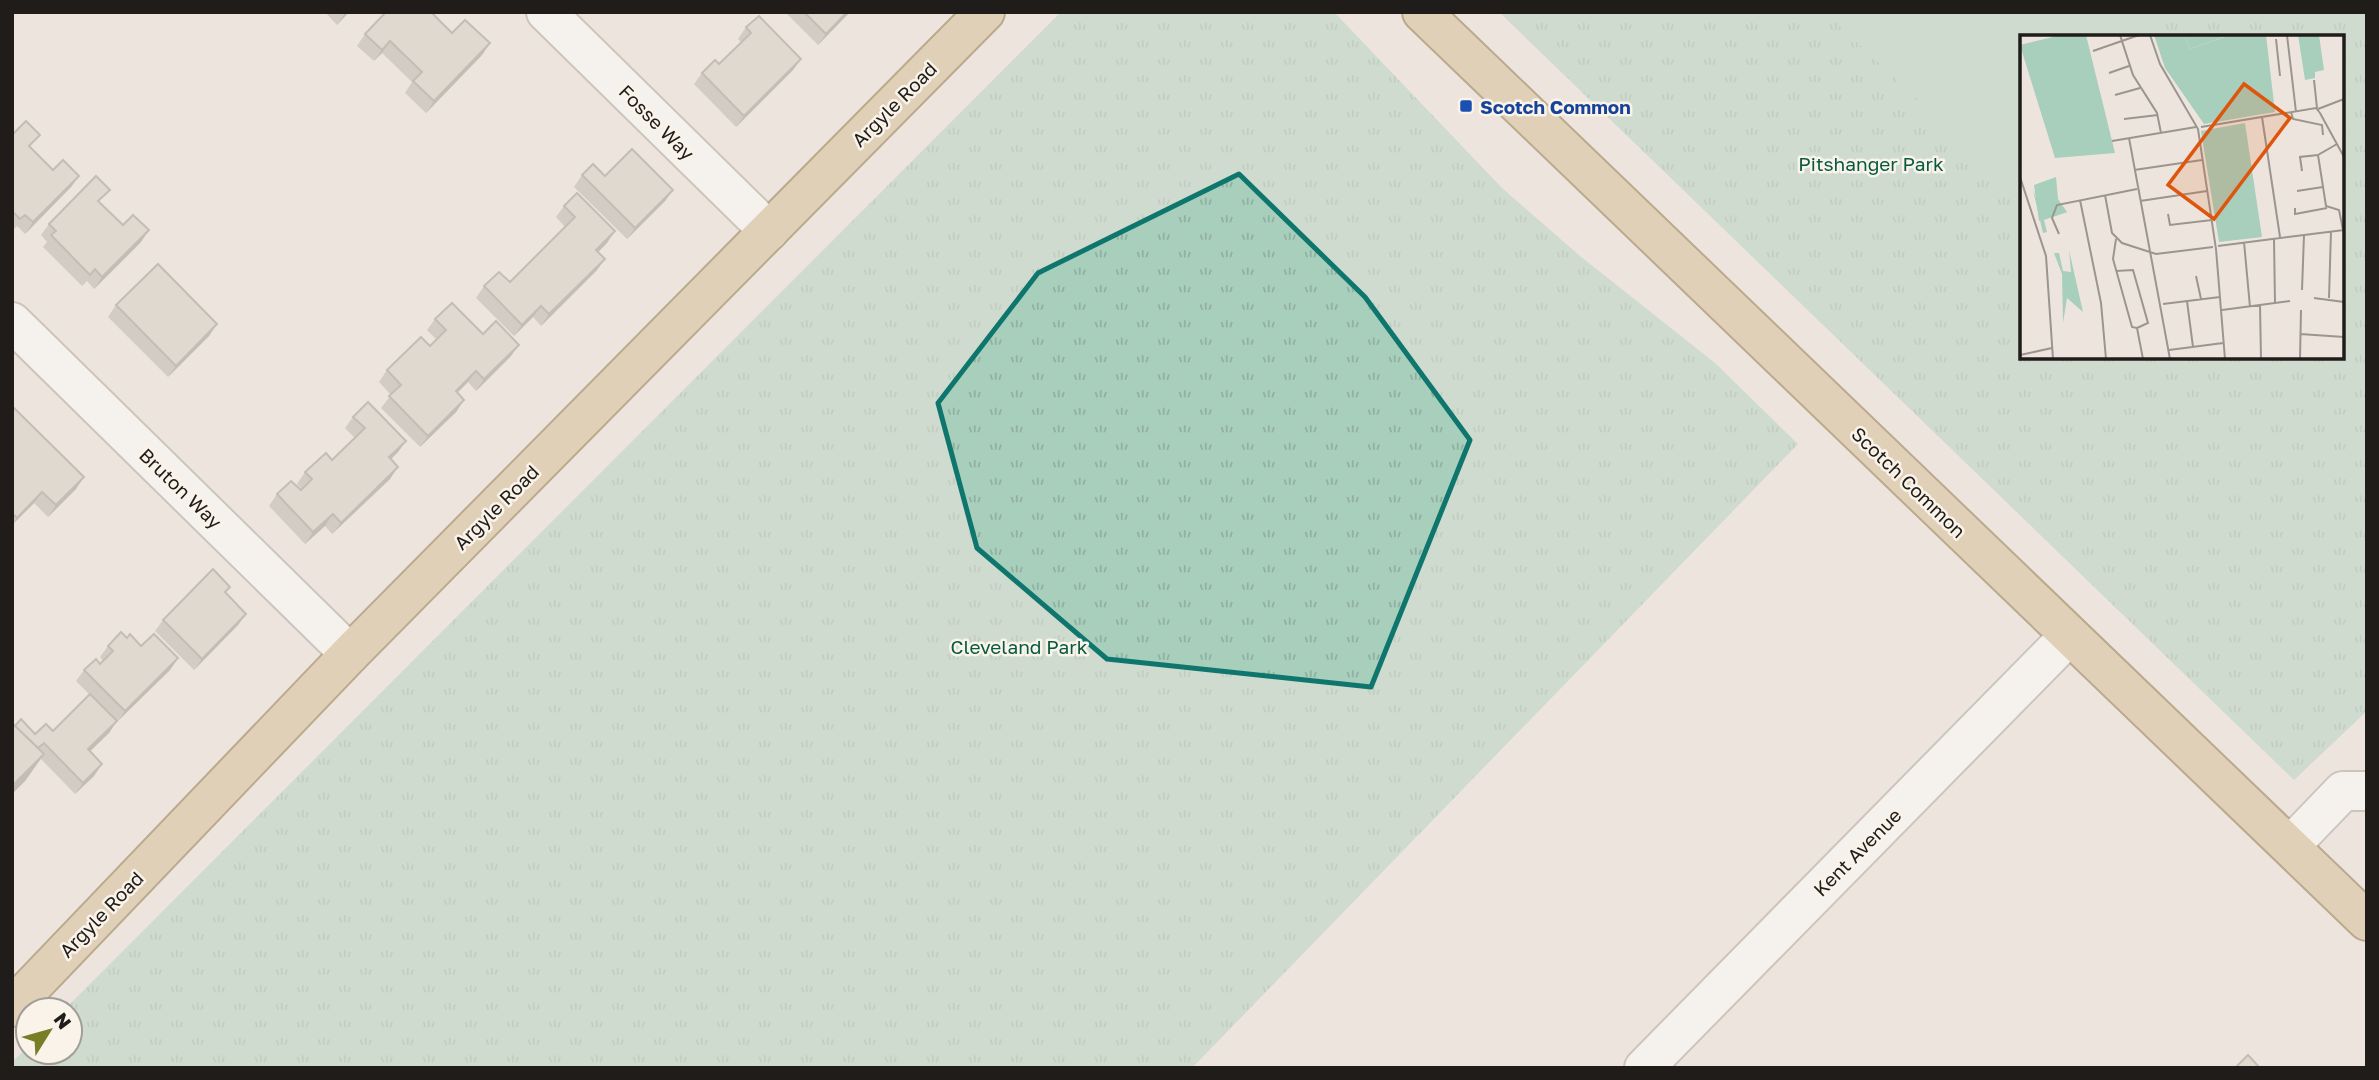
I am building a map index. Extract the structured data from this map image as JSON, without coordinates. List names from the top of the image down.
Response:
{
  "streets": {
    "main road": ["Argyle Road", "Scotch Common"],
    "street": ["Fosse Way", "Bruton Way", "Kent Avenue"]
  },
  "crossings": [
    ["Argyle Road", "Fosse Way"],
    ["Argyle Road", "Bruton Way"],
    ["Scotch Common", "Kent Avenue"]
  ],
  "parks": ["Pitshanger Park", "Cleveland Park"],
  "places": {
    "transit": ["Scotch Common"]
  },
  "north": "top right"
}
